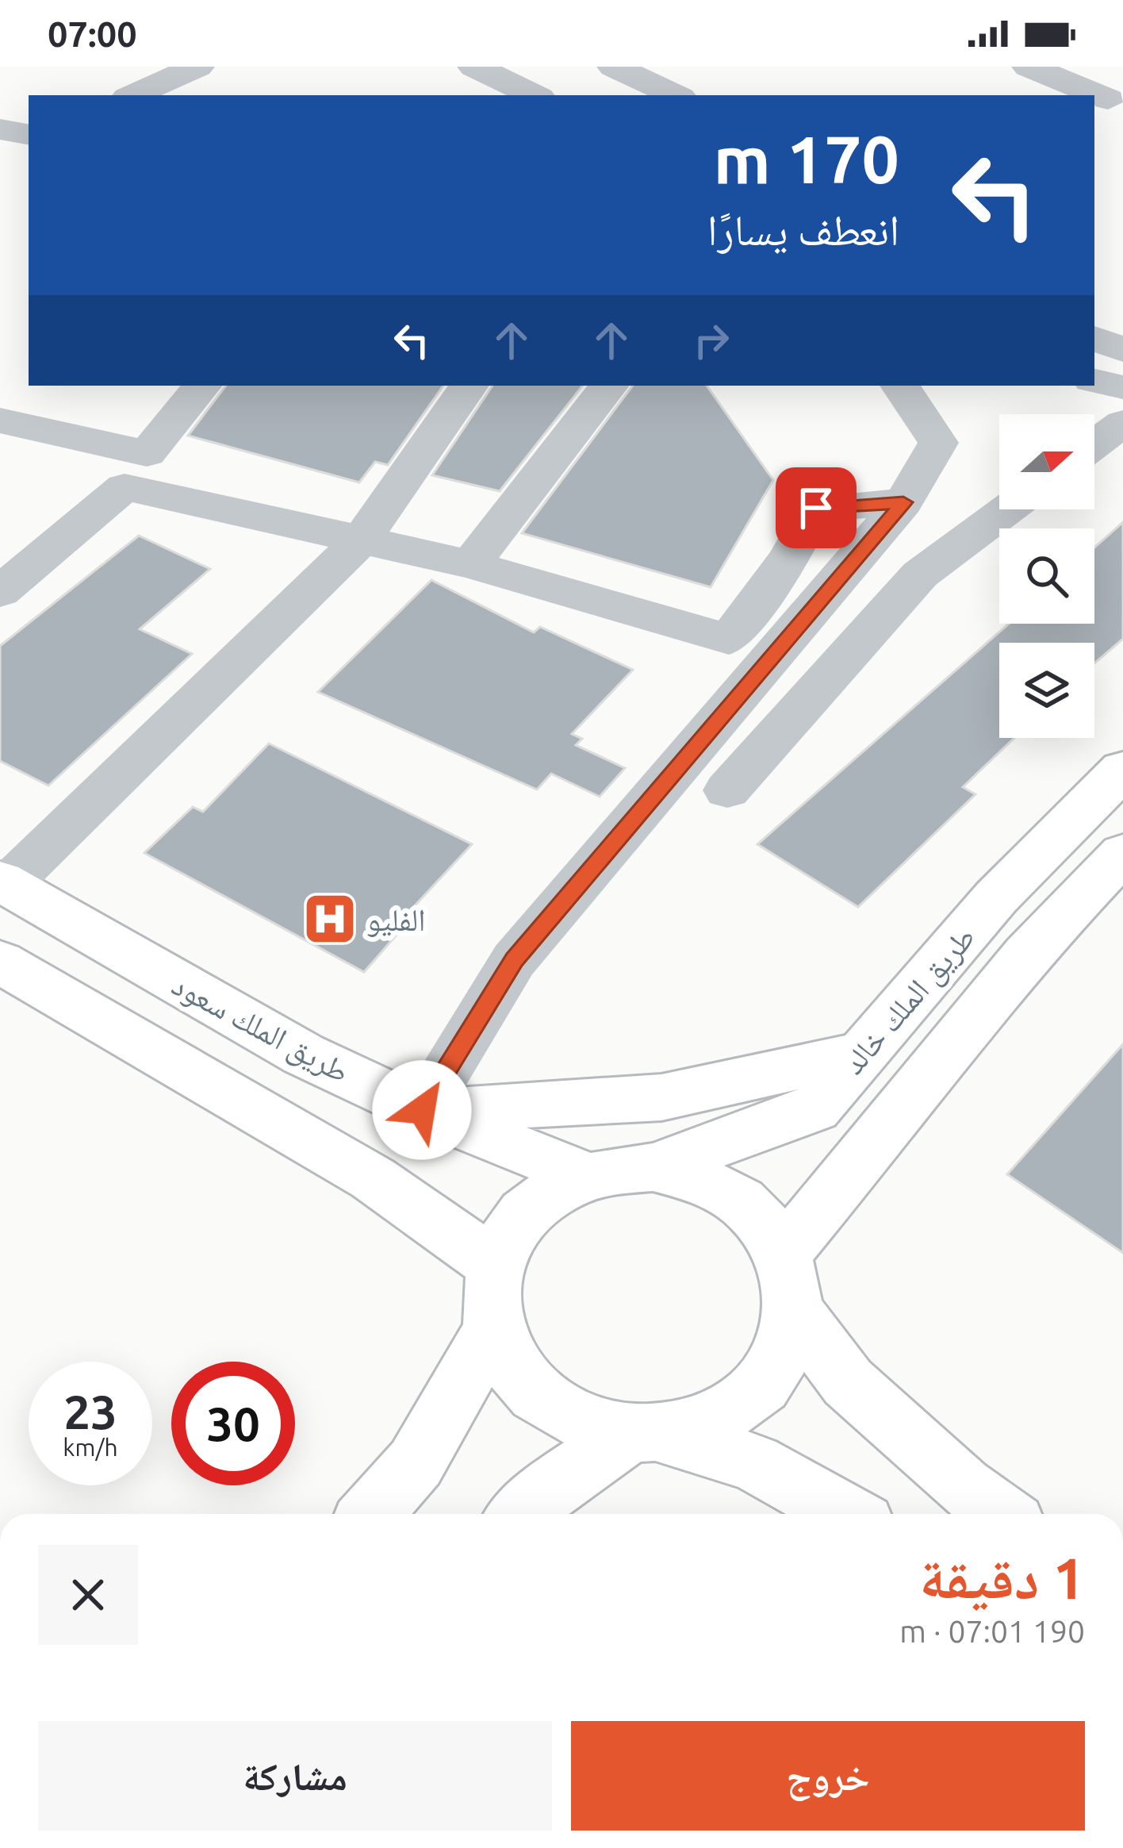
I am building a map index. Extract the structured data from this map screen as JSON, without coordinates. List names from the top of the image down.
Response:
{
  "streets": {
    "main road": ["طريق الملك خالد", "طريق الملك سعود"]
  },
  "crossings": [
    ["طريق الملك خالد", "طريق الملك سعود"]
  ],
  "places": {
    "hospital": ["الفليو"]
  },
  "north": "right",
  "page": {
    "status": "07:00",
    "turn": ["170 m", "انعطف يسارًا"],
    "speed": "23 km/h",
    "limit": "30",
    "heading": ["1 دقيقة", "190 m · 07:01"],
    "buttons": ["خروج", "مشاركة"]
  }
}
